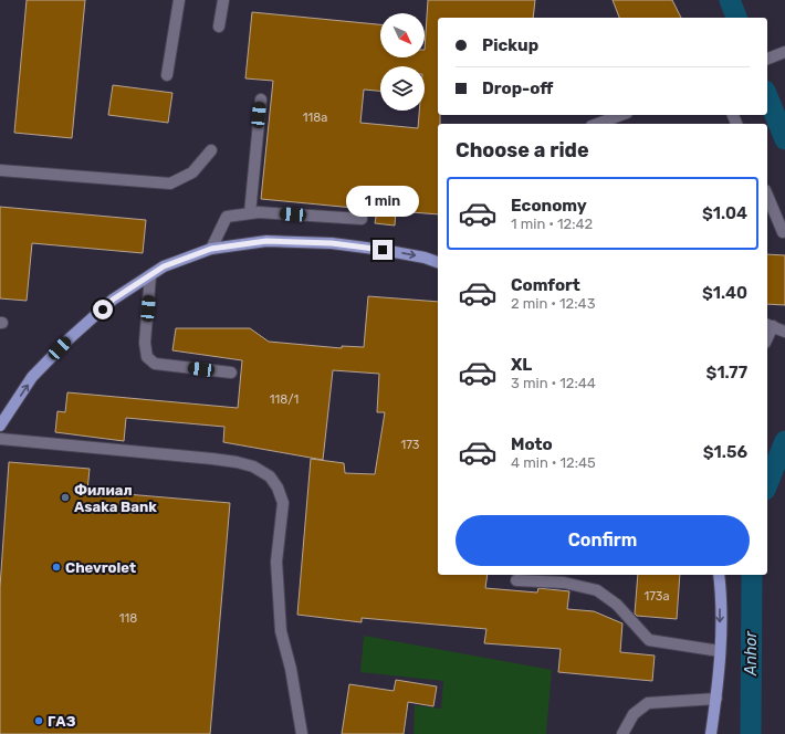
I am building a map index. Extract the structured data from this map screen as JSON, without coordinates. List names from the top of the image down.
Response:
{
  "water": ["Anhor"],
  "places": ["Филиал Asaka Bank", "Chevrolet", "ГАЗ"],
  "house_numbers": [
    "118a",
    "118/1",
    "173",
    "173a",
    "118"
  ],
  "north": "bottom right",
  "page": {
    "banner": ["Pickup", "Drop-off"],
    "heading": "Choose a ride",
    "list": [
      {
        "name": "Economy",
        "note": "1 min · 12:42",
        "value": "$1.04"
      },
      {
        "name": "Comfort",
        "note": "2 min · 12:43",
        "value": "$1.40"
      },
      {
        "name": "XL",
        "note": "3 min · 12:44",
        "value": "$1.77"
      },
      {
        "name": "Moto",
        "note": "4 min · 12:45",
        "value": "$1.56"
      }
    ],
    "bubble": "1 min",
    "buttons": "Confirm"
  }
}
